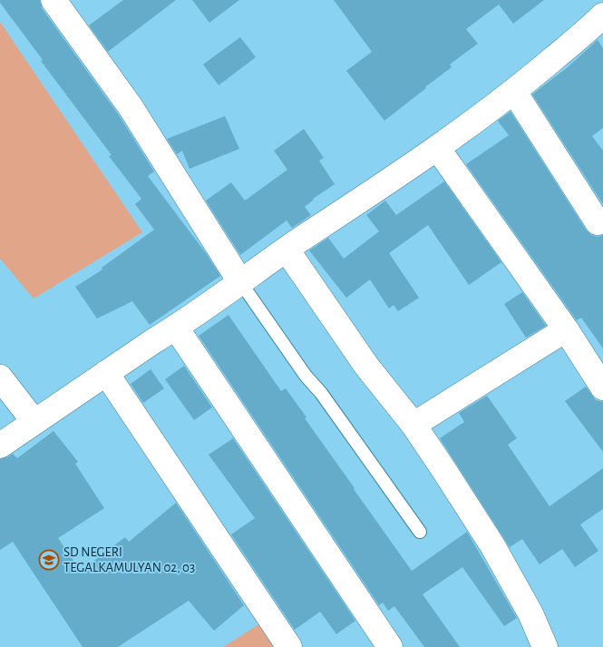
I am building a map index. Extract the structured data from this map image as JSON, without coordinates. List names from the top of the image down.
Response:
{
  "places": {
    "school or university": ["SD NEGERI TEGALKAMULYAN 02, 03"]
  }
}
